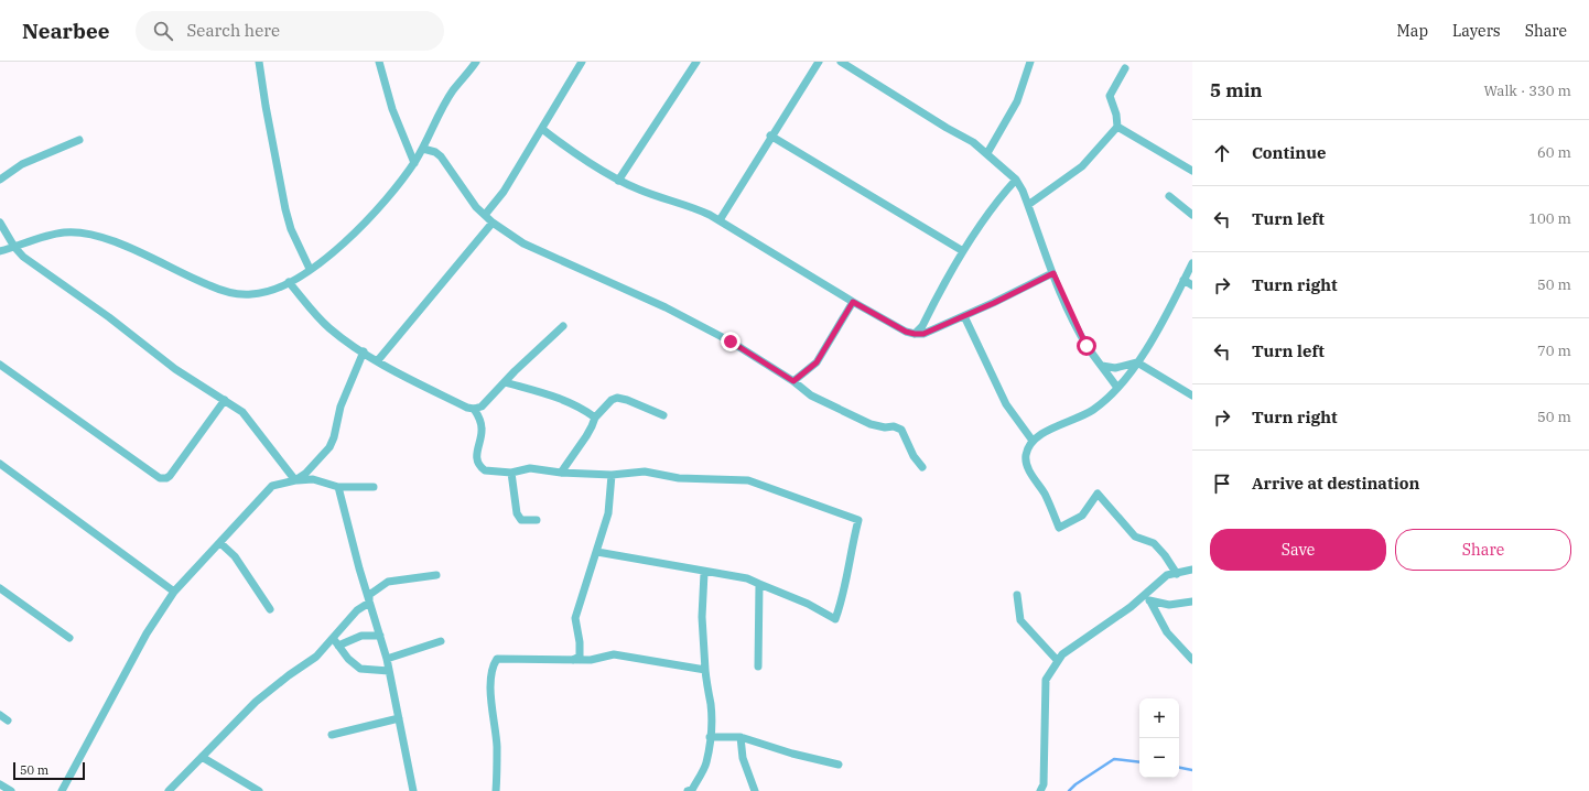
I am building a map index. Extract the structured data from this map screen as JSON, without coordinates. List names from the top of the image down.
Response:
{
  "scale_bar": "50 m",
  "page": {
    "header": "Nearbee",
    "search": "Search here",
    "nav": ["Map", "Layers", "Share"],
    "heading": ["5 min", "Walk · 330 m"],
    "list": [
      ["Continue", "60 m"],
      ["Turn left", "100 m"],
      ["Turn right", "50 m"],
      ["Turn left", "70 m"],
      ["Turn right", "50 m"],
      "Arrive at destination"
    ],
    "buttons": ["Save", "Share"],
    "map_buttons": ["+", "−"],
    "scale": "50 m"
  }
}
